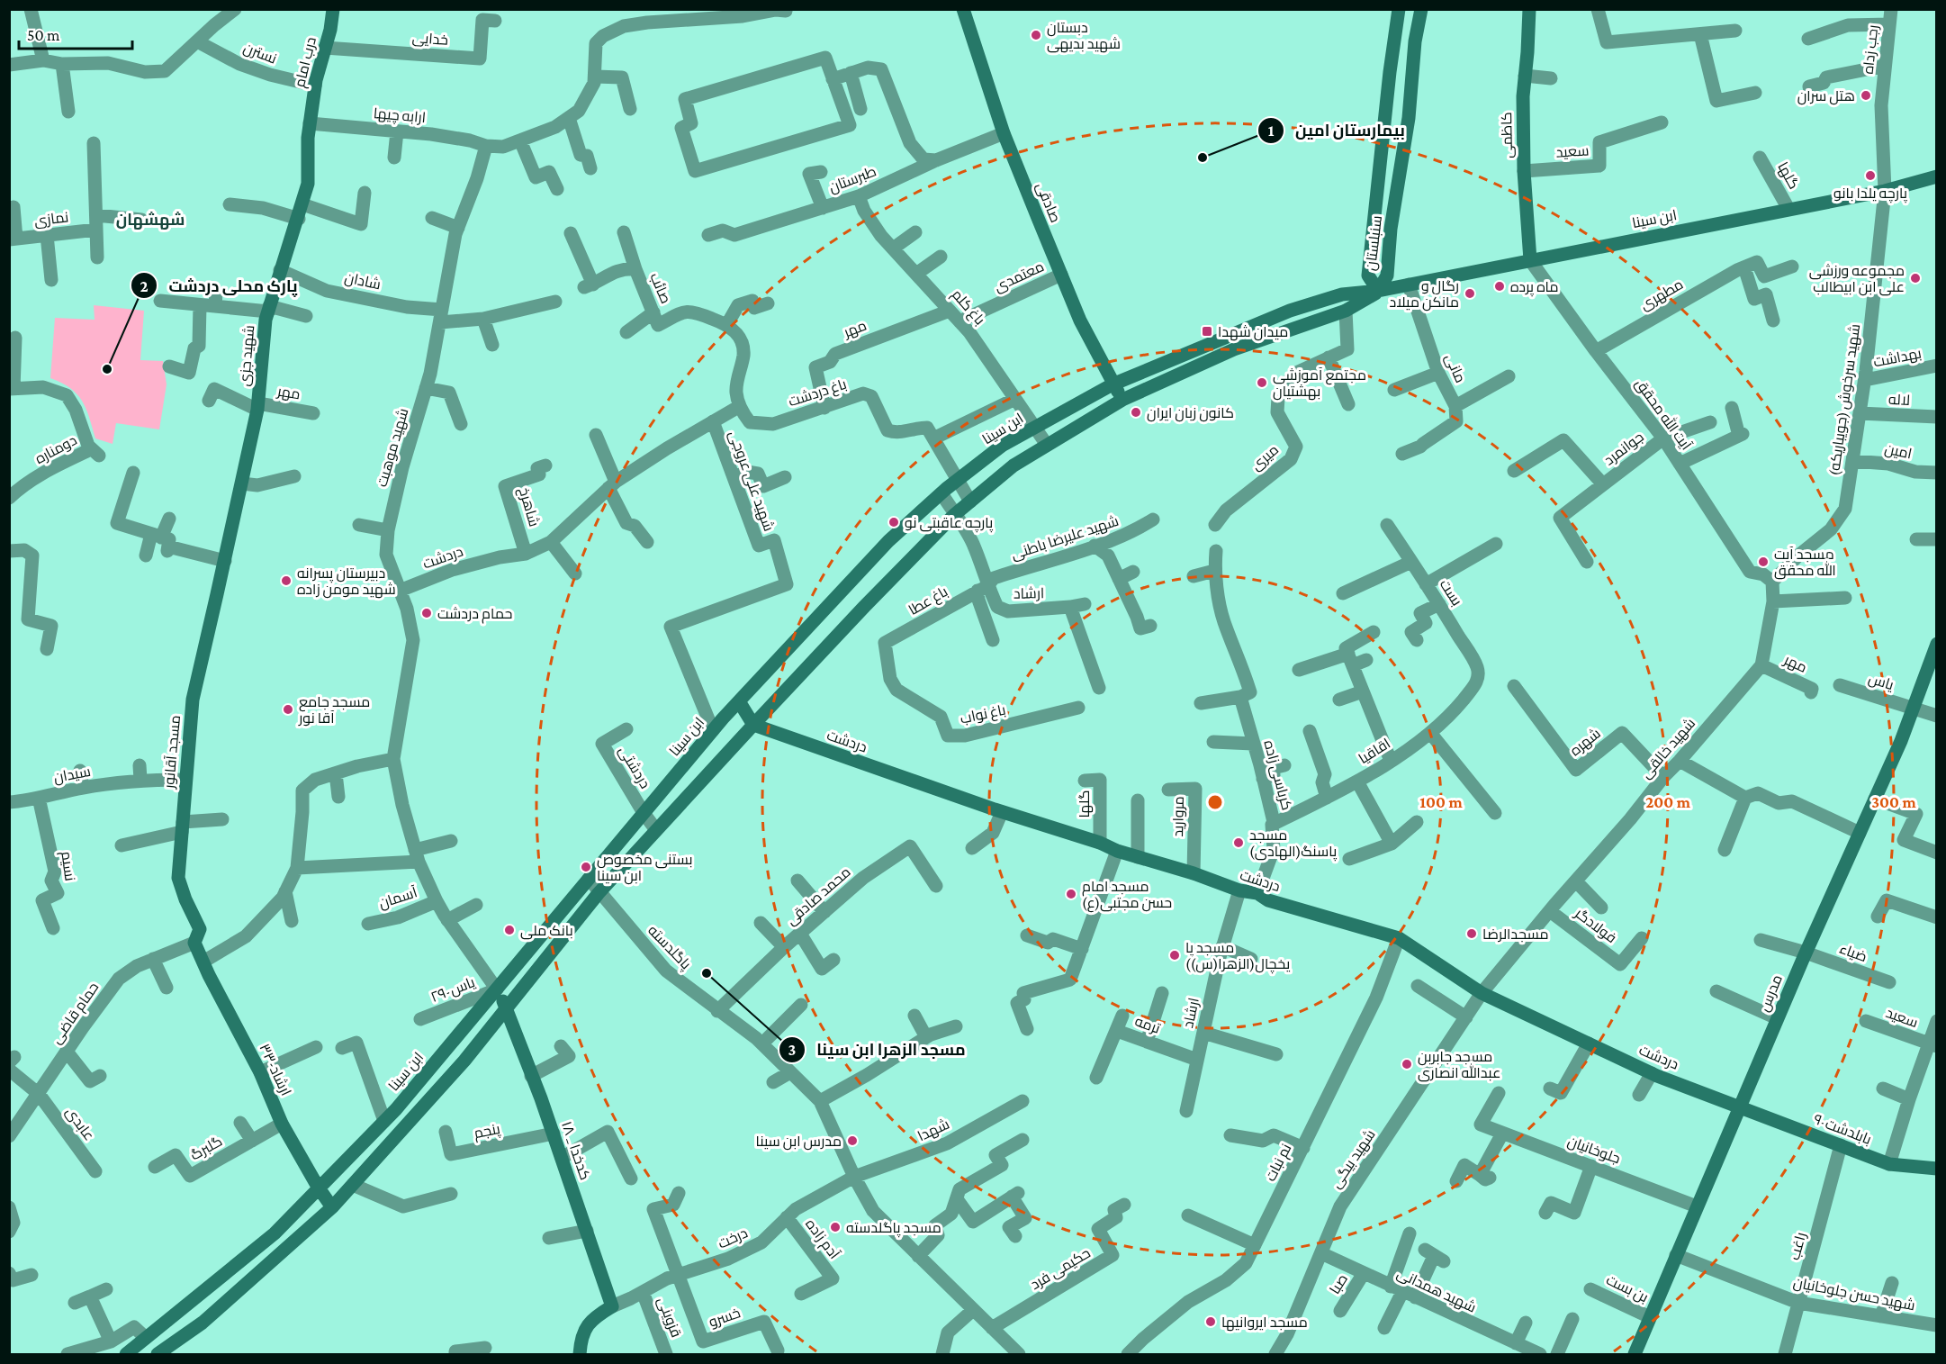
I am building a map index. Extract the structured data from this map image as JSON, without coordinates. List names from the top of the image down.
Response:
{
  "streets": {
    "main road": [
      "درب امام",
      "کاظمی",
      "صادقی",
      "ابن سینا",
      "سنبلستان",
      "شهید جزی",
      "دردشت",
      "مسجد آقانور",
      "مدرس",
      "۳۳-ارشاد",
      "۹-بابلدشت",
      "۱۸ _ کدخدا"
    ],
    "street": [
      "خدایی",
      "رجب زداه",
      "نسترن",
      "ارابه چیها",
      "سعید",
      "گلها",
      "طبرستان",
      "نمازی",
      "معتمدی",
      "شادان",
      "صائب",
      "مطهری",
      "باغ کلم",
      "مهر",
      "بهداشت",
      "مانی",
      "باغ دردشت",
      "شهید سرخوش (جویباریکه)",
      "لاله",
      "آیت الله محقق",
      "شهید موهبت",
      "جوانمرد",
      "دومناره",
      "امین",
      "میری",
      "شهید علی عروجی",
      "شاهرخ",
      "شهید علیرضا باطنی",
      "بست",
      "ارشاد",
      "باغ عطا",
      "یاس",
      "باغ نواب",
      "شهره",
      "شهید خالقی",
      "اقاقیا",
      "دردشتی",
      "سیدان",
      "کرباسی زاده",
      "مروارید",
      "نسیم",
      "محمد صادقی",
      "آسمان",
      "فولادگر",
      "پاگلدسته",
      "ضیاء",
      "۲۹-یاس",
      "حمام قاضی",
      "ترمه",
      "عابدی",
      "شهدا",
      "پنجم",
      "گلبرگ",
      "جلوخانیان",
      "شهید بیگی",
      "نم نبات",
      "درخت",
      "آدم زاده",
      "راغب",
      "حکیمی فرد",
      "صبا",
      "بن بست",
      "شهید همدانی",
      "شهید حسن جلوخانیان",
      "قزوینی",
      "خسرو"
    ]
  },
  "crossings": [
    ["خدایی", "درب امام"],
    ["رجب زداه", "ابن سینا"],
    ["رجب زداه", "شهید سرخوش (جویباریکه)"],
    ["نسترن", "درب امام"],
    ["درب امام", "ارابه چیها"],
    ["درب امام", "شهید جزی"],
    ["ارابه چیها", "شهید جزی"],
    ["ارابه چیها", "شهید موهبت"],
    ["کاظمی", "سعید"],
    ["کاظمی", "ابن سینا"],
    ["کاظمی", "آیت الله محقق"],
    ["گلها", "ابن سینا"],
    ["گلها", "دردشت"],
    ["طبرستان", "صادقی"],
    ["طبرستان", "باغ کلم"],
    ["صادقی", "ابن سینا"],
    ["صادقی", "معتمدی"],
    ["ابن سینا", "سنبلستان"],
    ["ابن سینا", "باغ کلم"],
    ["ابن سینا", "مانی"],
    ["ابن سینا", "شهید سرخوش (جویباریکه)"],
    ["ابن سینا", "آیت الله محقق"],
    ["ابن سینا", "میری"],
    ["ابن سینا", "شهید علی عروجی"],
    ["ابن سینا", "دردشت"],
    ["ابن سینا", "ارشاد"],
    ["ابن سینا", "دردشتی"],
    ["ابن سینا", "پاگلدسته"],
    ["ابن سینا", "۲۹-یاس"],
    ["ابن سینا", "۳۳-ارشاد"],
    ["ابن سینا", "۱۸ _ کدخدا"],
    ["معتمدی", "باغ کلم"],
    ["شادان", "شهید جزی"],
    ["شادان", "شهید موهبت"],
    ["مطهری", "آیت الله محقق"],
    ["باغ کلم", "مهر"],
    ["مهر", "شهید جزی"],
    ["مهر", "باغ دردشت"],
    ["مهر", "شهید خالقی"],
    ["شهید جزی", "مسجد آقانور"],
    ["بهداشت", "شهید سرخوش (جویباریکه)"],
    ["باغ دردشت", "دردشت"],
    ["شهید سرخوش (جویباریکه)", "لاله"],
    ["شهید سرخوش (جویباریکه)", "آیت الله محقق"],
    ["شهید سرخوش (جویباریکه)", "امین"],
    ["آیت الله محقق", "جوانمرد"],
    ["شهید موهبت", "دردشت"],
    ["شهید علی عروجی", "دردشت"],
    ["شاهرخ", "دردشت"],
    ["شهید علیرضا باطنی", "ارشاد"],
    ["شهید علیرضا باطنی", "باغ عطا"],
    ["دردشت", "ارشاد"],
    ["دردشت", "شهید خالقی"],
    ["دردشت", "کرباسی زاده"],
    ["دردشت", "مروارید"],
    ["دردشت", "مدرس"],
    ["دردشت", "۹-بابلدشت"],
    ["دردشت", "شهید بیگی"],
    ["دردشت", "نم نبات"],
    ["بست", "اقاقیا"],
    ["ارشاد", "باغ عطا"],
    ["ارشاد", "ترمه"],
    ["باغ عطا", "باغ نواب"],
    ["یاس", "مدرس"],
    ["شهره", "شهید خالقی"],
    ["شهید خالقی", "فولادگر"],
    ["شهید خالقی", "شهید بیگی"],
    ["اقاقیا", "کرباسی زاده"],
    ["مسجد آقانور", "سیدان"],
    ["مسجد آقانور", "حمام قاضی"],
    ["مسجد آقانور", "۳۳-ارشاد"],
    ["سیدان", "نسیم"],
    ["محمد صادقی", "پاگلدسته"],
    ["پاگلدسته", "شهدا"],
    ["پاگلدسته", "درخت"],
    ["ضیاء", "مدرس"],
    ["۲۹-یاس", "۱۸ _ کدخدا"],
    ["مدرس", "۹-بابلدشت"],
    ["مدرس", "جلوخانیان"],
    ["مدرس", "بن بست"],
    ["مدرس", "شهید حسن جلوخانیان"],
    ["حمام قاضی", "۳۳-ارشاد"],
    ["حمام قاضی", "عابدی"],
    ["۳۳-ارشاد", "گلبرگ"],
    ["۹-بابلدشت", "راغب"],
    ["شهدا", "درخت"],
    ["پنجم", "۱۸ _ کدخدا"],
    ["۱۸ _ کدخدا", "درخت"],
    ["شهید بیگی", "شهید همدانی"],
    ["درخت", "آدم زاده"],
    ["درخت", "قزوینی"],
    ["درخت", "خسرو"],
    ["راغب", "شهید حسن جلوخانیان"],
    ["صبا", "شهید همدانی"]
  ],
  "districts": ["شهشهان"],
  "places": {
    "other": [
      "دبستان شهید بدیهی",
      "هتل سران",
      "بیمارستان امین",
      "پارچه یلدا بانو",
      "مجموعه ورزشی علی ابن ابیطالب",
      "ماه پرده",
      "رگال و مانکن میلاد",
      "پارک محلی دردشت",
      "مجتمع آموزشی بهشتیان",
      "کانون زبان ایران",
      "پارچه عاقبتی نو",
      "مسجد آیت الله محقق",
      "دبیرستان پسرانه شهید مومن زاده",
      "حمام دردشت",
      "مسجد جامع آقا نور",
      "مسجد پاسنگ(الهادی)",
      "بستنی مخصوص ابن سینا",
      "مسجد امام حسن مجتبی(ع)",
      "بانک ملی",
      "مسجدالرضا",
      "مسجد پا یخچال(الزهرا(س))",
      "مسجد الزهرا ابن سینا",
      "مسجد جابربن عبدالله انصاری",
      "مدرس ابن سینا",
      "مسجد پاگلدسته",
      "مسجد ایروانیها"
    ],
    "transit": ["میدان شهدا"]
  },
  "scale_bar": "50 m",
  "rings": ["100 m", "200 m", "300 m"]
}
